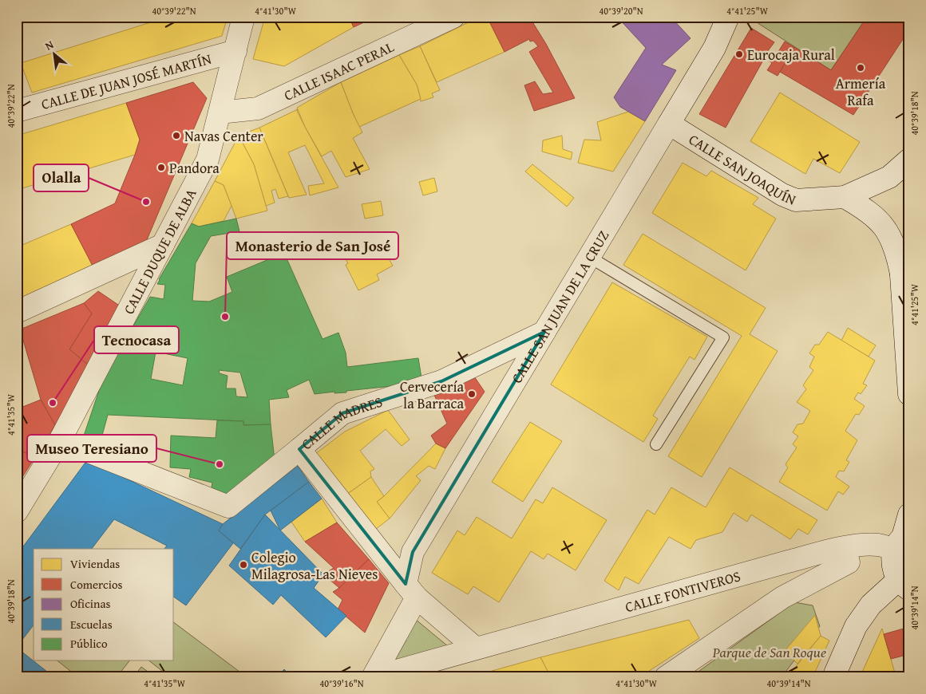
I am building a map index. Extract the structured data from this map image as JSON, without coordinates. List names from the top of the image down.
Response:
{
  "streets": {
    "street": [
      "CALLE ISAAC PERAL",
      "CALLE DE JUAN JOSÉ MARTÍN",
      "CALLE SAN JOAQUÍN",
      "CALLE DUQUE DE ALBA",
      "CALLE SAN JUAN DE LA CRUZ",
      "CALLE MADRES",
      "CALLE FONTIVEROS"
    ]
  },
  "crossings": [
    ["CALLE ISAAC PERAL", "CALLE DUQUE DE ALBA"],
    ["CALLE DE JUAN JOSÉ MARTÍN", "CALLE DUQUE DE ALBA"],
    ["CALLE SAN JOAQUÍN", "CALLE SAN JUAN DE LA CRUZ"],
    ["CALLE SAN JUAN DE LA CRUZ", "CALLE MADRES"],
    ["CALLE SAN JUAN DE LA CRUZ", "CALLE FONTIVEROS"]
  ],
  "parks": ["Parque de San Roque"],
  "places": [
    "Eurocaja Rural",
    "Armería Rafa",
    "Navas Center",
    "Pandora",
    "Olalla",
    "Monasterio de San José",
    "Cervecería la Barraca",
    "Tecnocasa",
    "Museo Teresiano",
    "Colegio Milagrosa-Las Nieves"
  ],
  "legend": [
    "Viviendas",
    "Comercios",
    "Oficinas",
    "Escuelas",
    "Público"
  ],
  "north": "top left",
  "coordinates": [
    "40°39'22\"N",
    "4°41'30\"W",
    "40°39'20\"N",
    "4°41'25\"W",
    "40°39'18\"N",
    "4°41'35\"W",
    "40°39'14\"N",
    "40°39'16\"N"
  ]
}
